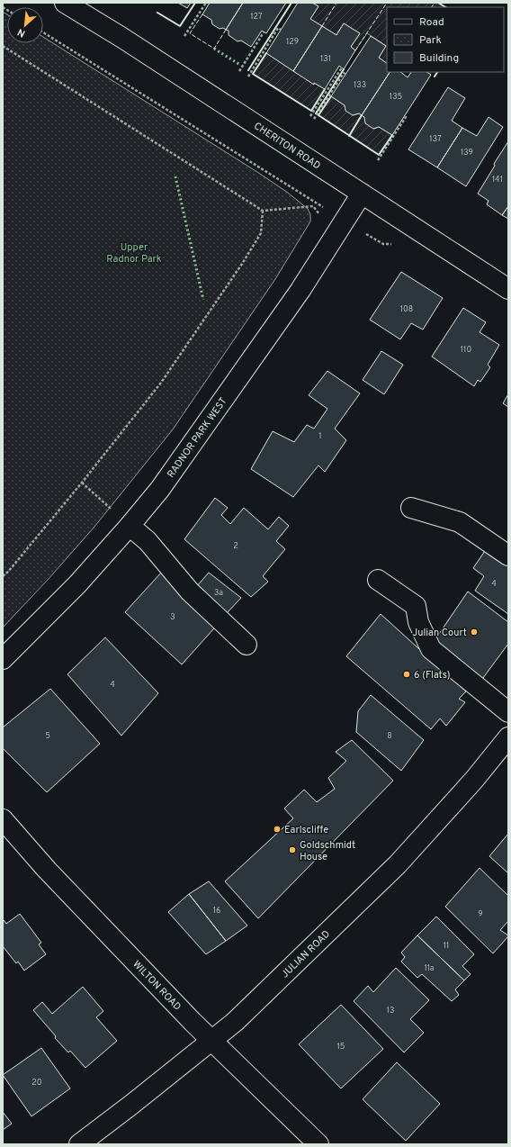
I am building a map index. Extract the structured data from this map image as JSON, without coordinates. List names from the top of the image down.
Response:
{
  "streets": {
    "street": [
      "CHERITON ROAD",
      "RADNOR PARK WEST",
      "JULIAN ROAD",
      "WILTON ROAD"
    ]
  },
  "crossings": [
    ["CHERITON ROAD", "RADNOR PARK WEST"],
    ["JULIAN ROAD", "WILTON ROAD"]
  ],
  "parks": ["Upper Radnor Park"],
  "places": [
    "Julian Court",
    "6 (Flats)",
    "Earlscliffe",
    "Goldschmidt House"
  ],
  "house_numbers": [
    "127",
    "129",
    "131",
    "133",
    "135",
    "137",
    "139",
    "141",
    "108",
    "110",
    "1",
    "2",
    "4",
    "3a",
    "3",
    "4",
    "5",
    "8",
    "16",
    "9",
    "11",
    "11a",
    "13",
    "15",
    "20"
  ],
  "legend": ["Road", "Park", "Building"],
  "north": "bottom left"
}
